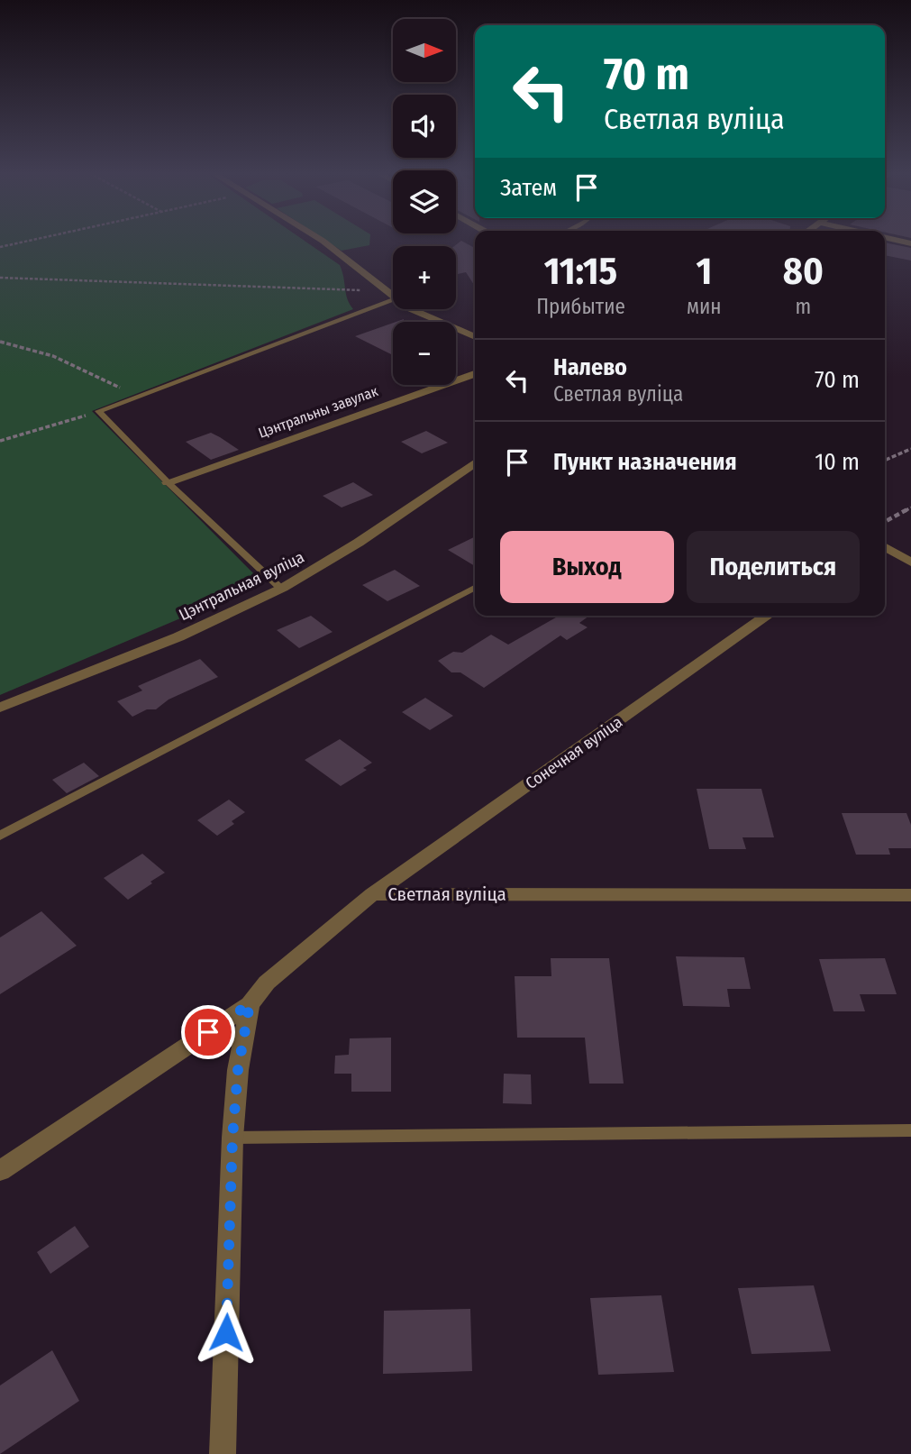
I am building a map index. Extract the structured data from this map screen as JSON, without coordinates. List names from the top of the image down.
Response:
{
  "streets": {
    "street": [
      "Цэнтральны завулак",
      "Цэнтральная вуліца",
      "Сонечная вуліца",
      "Светлая вуліца"
    ]
  },
  "crossings": [
    ["Сонечная вуліца", "Светлая вуліца"]
  ],
  "north": "right",
  "page": {
    "map_buttons": ["+", "−"],
    "turn": ["70 m", "Светлая вуліца"],
    "then": "Затем",
    "eta": [
      "11:15",
      "Прибытие",
      "1",
      "мин",
      "80",
      "m"
    ],
    "list": [
      {
        "name": "Налево",
        "note": "Светлая вуліца",
        "value": "70 m"
      },
      {
        "name": "Пункт назначения",
        "value": "10 m"
      }
    ],
    "buttons": ["Выход", "Поделиться"]
  }
}
